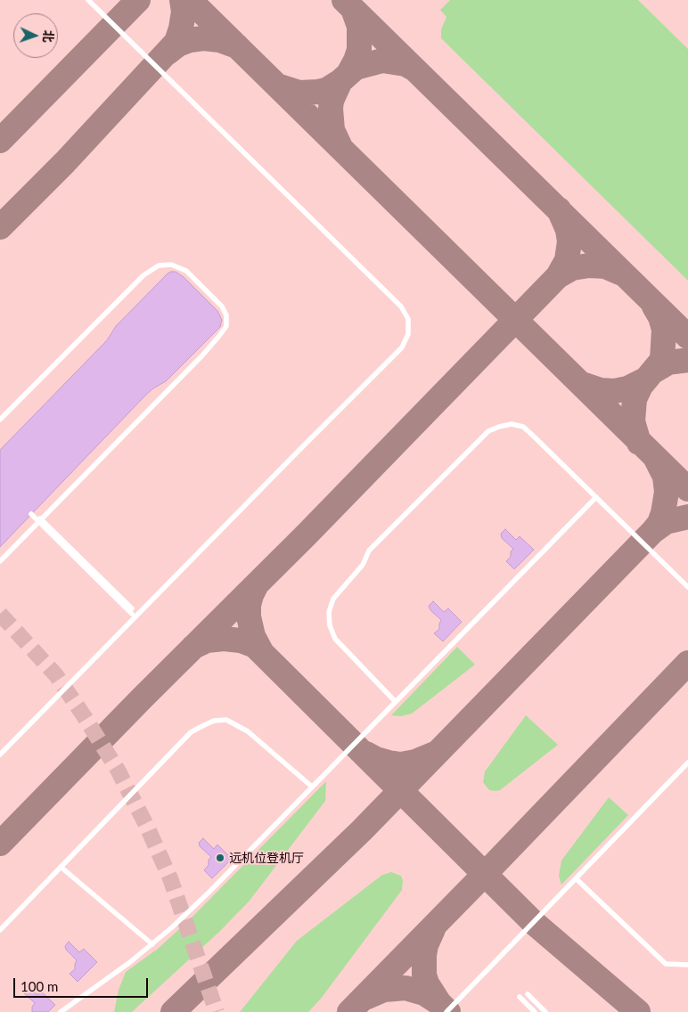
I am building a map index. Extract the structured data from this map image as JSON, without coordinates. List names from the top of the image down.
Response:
{
  "places": ["远机位登机厅"],
  "scale_bar": "100 m",
  "north": "right"
}
